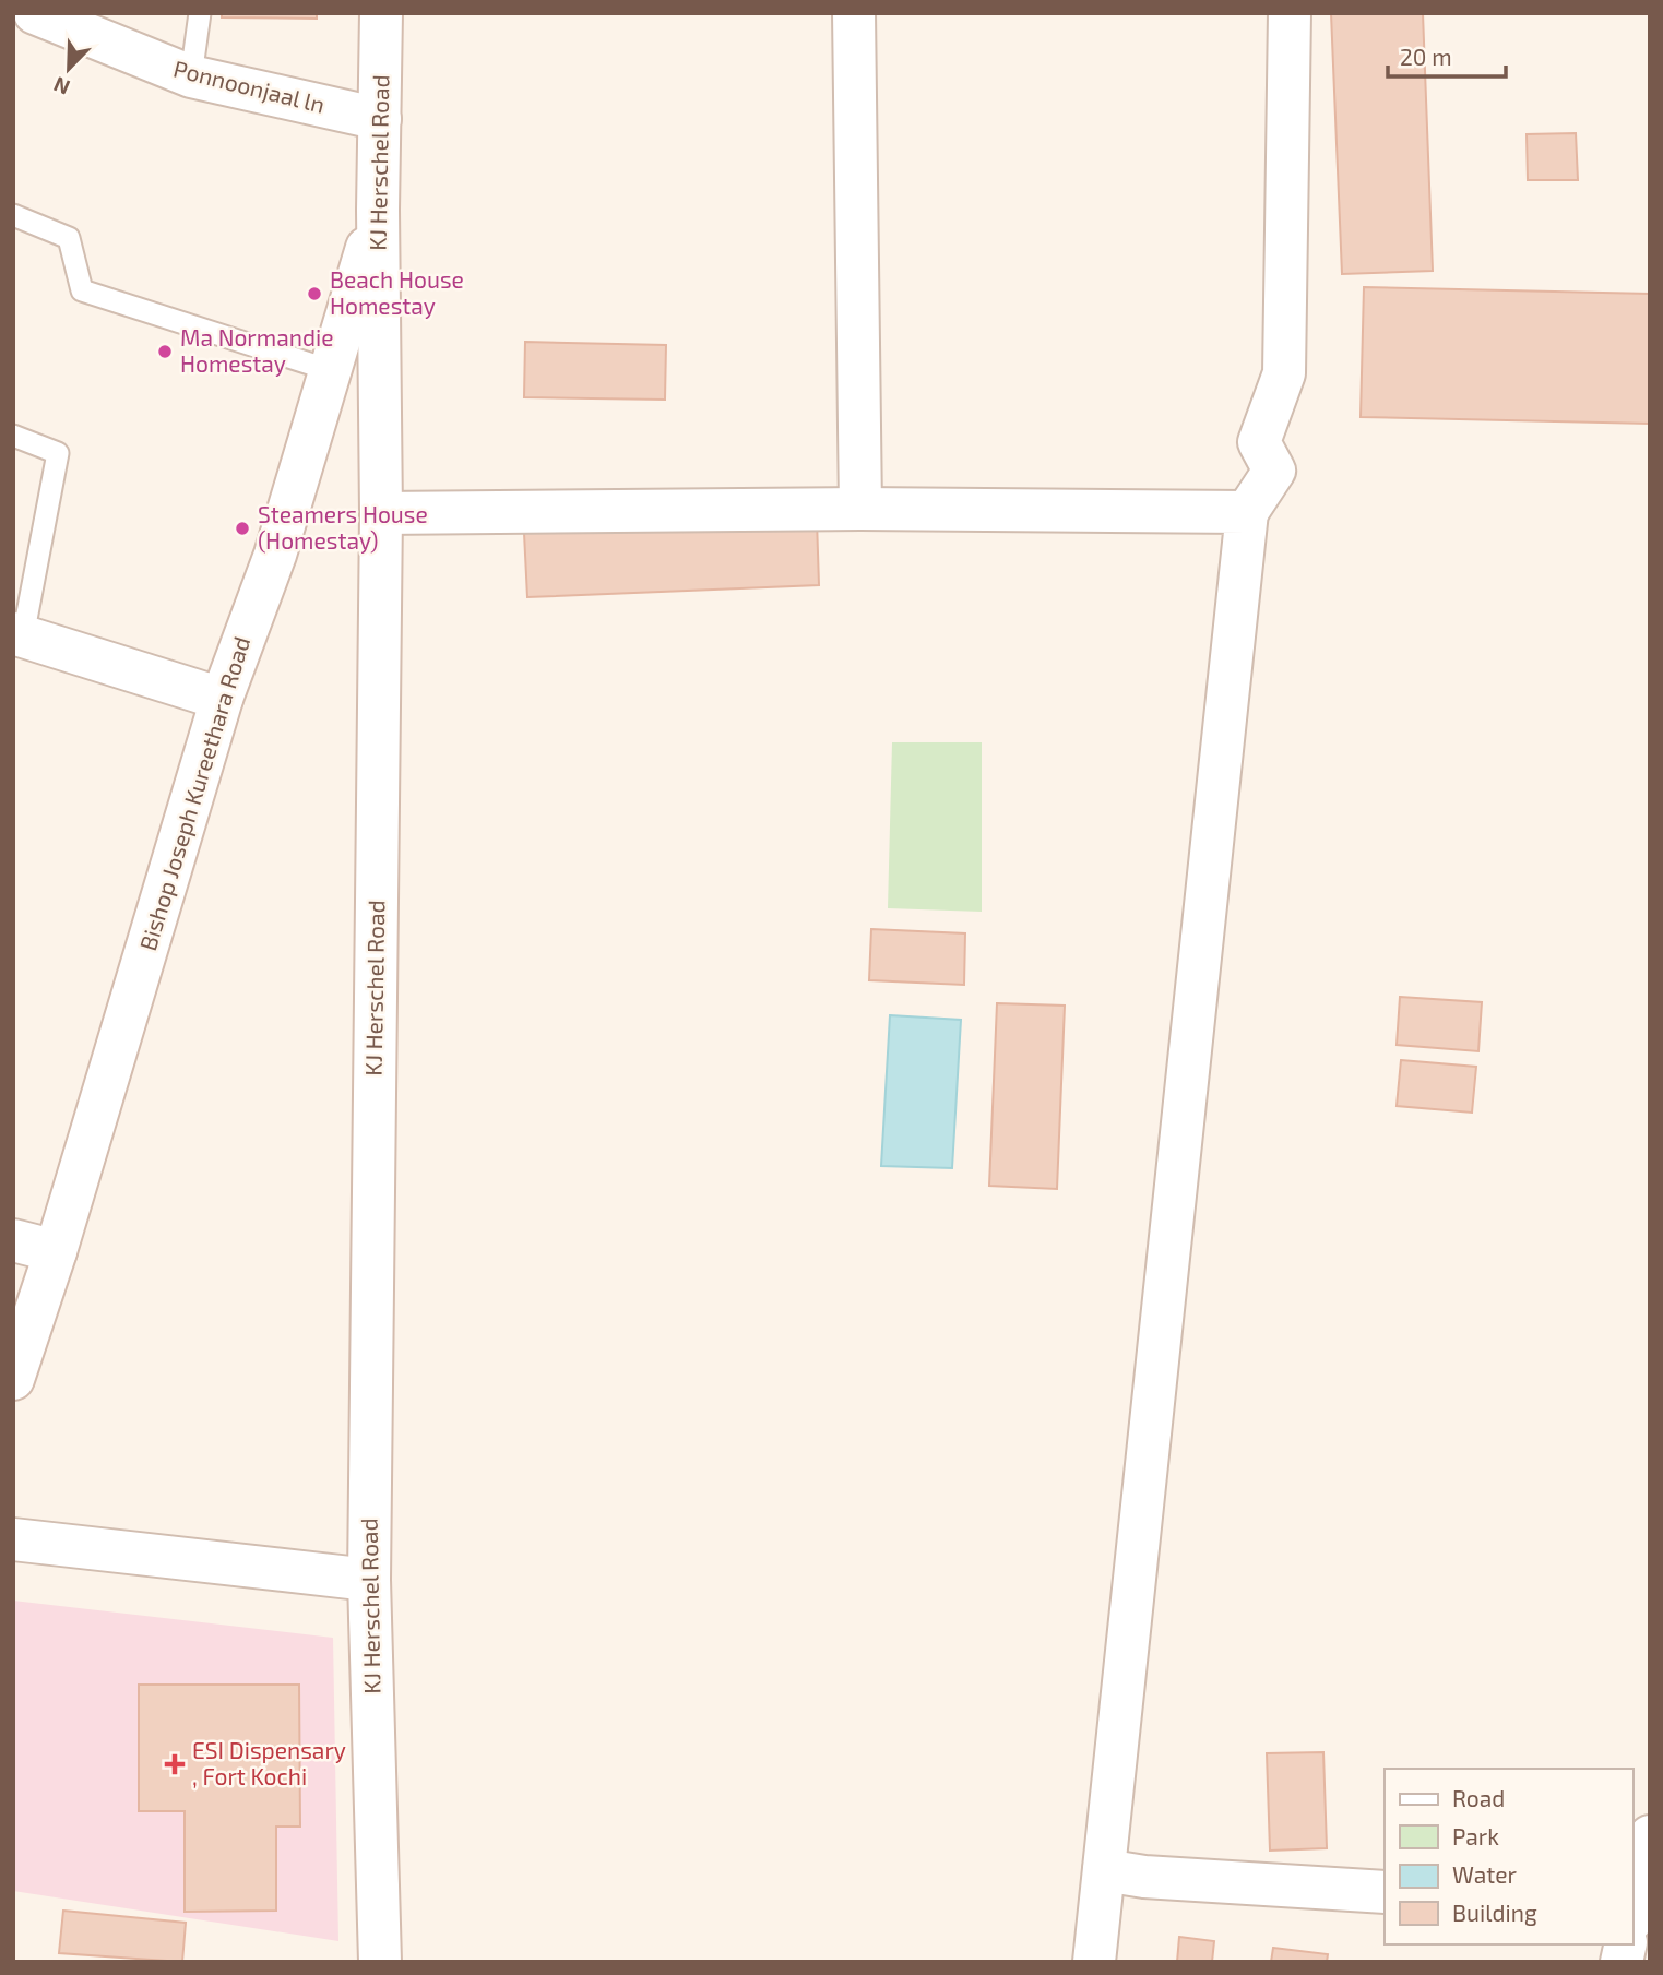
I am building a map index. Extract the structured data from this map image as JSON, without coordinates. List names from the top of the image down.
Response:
{
  "streets": {
    "street": ["Ponnoonjaal ln", "KJ Herschel Road", "Bishop Joseph Kureethara Road"]
  },
  "crossings": [
    ["Ponnoonjaal ln", "KJ Herschel Road"],
    ["KJ Herschel Road", "Bishop Joseph Kureethara Road"]
  ],
  "places": {
    "other": ["Beach House Homestay", "Ma Normandie Homestay", "Steamers House (Homestay)"],
    "health": ["ESI Dispensary , Fort Kochi"]
  },
  "legend": [
    "Road",
    "Park",
    "Water",
    "Building"
  ],
  "scale_bar": "20 m",
  "north": "bottom left"
}
